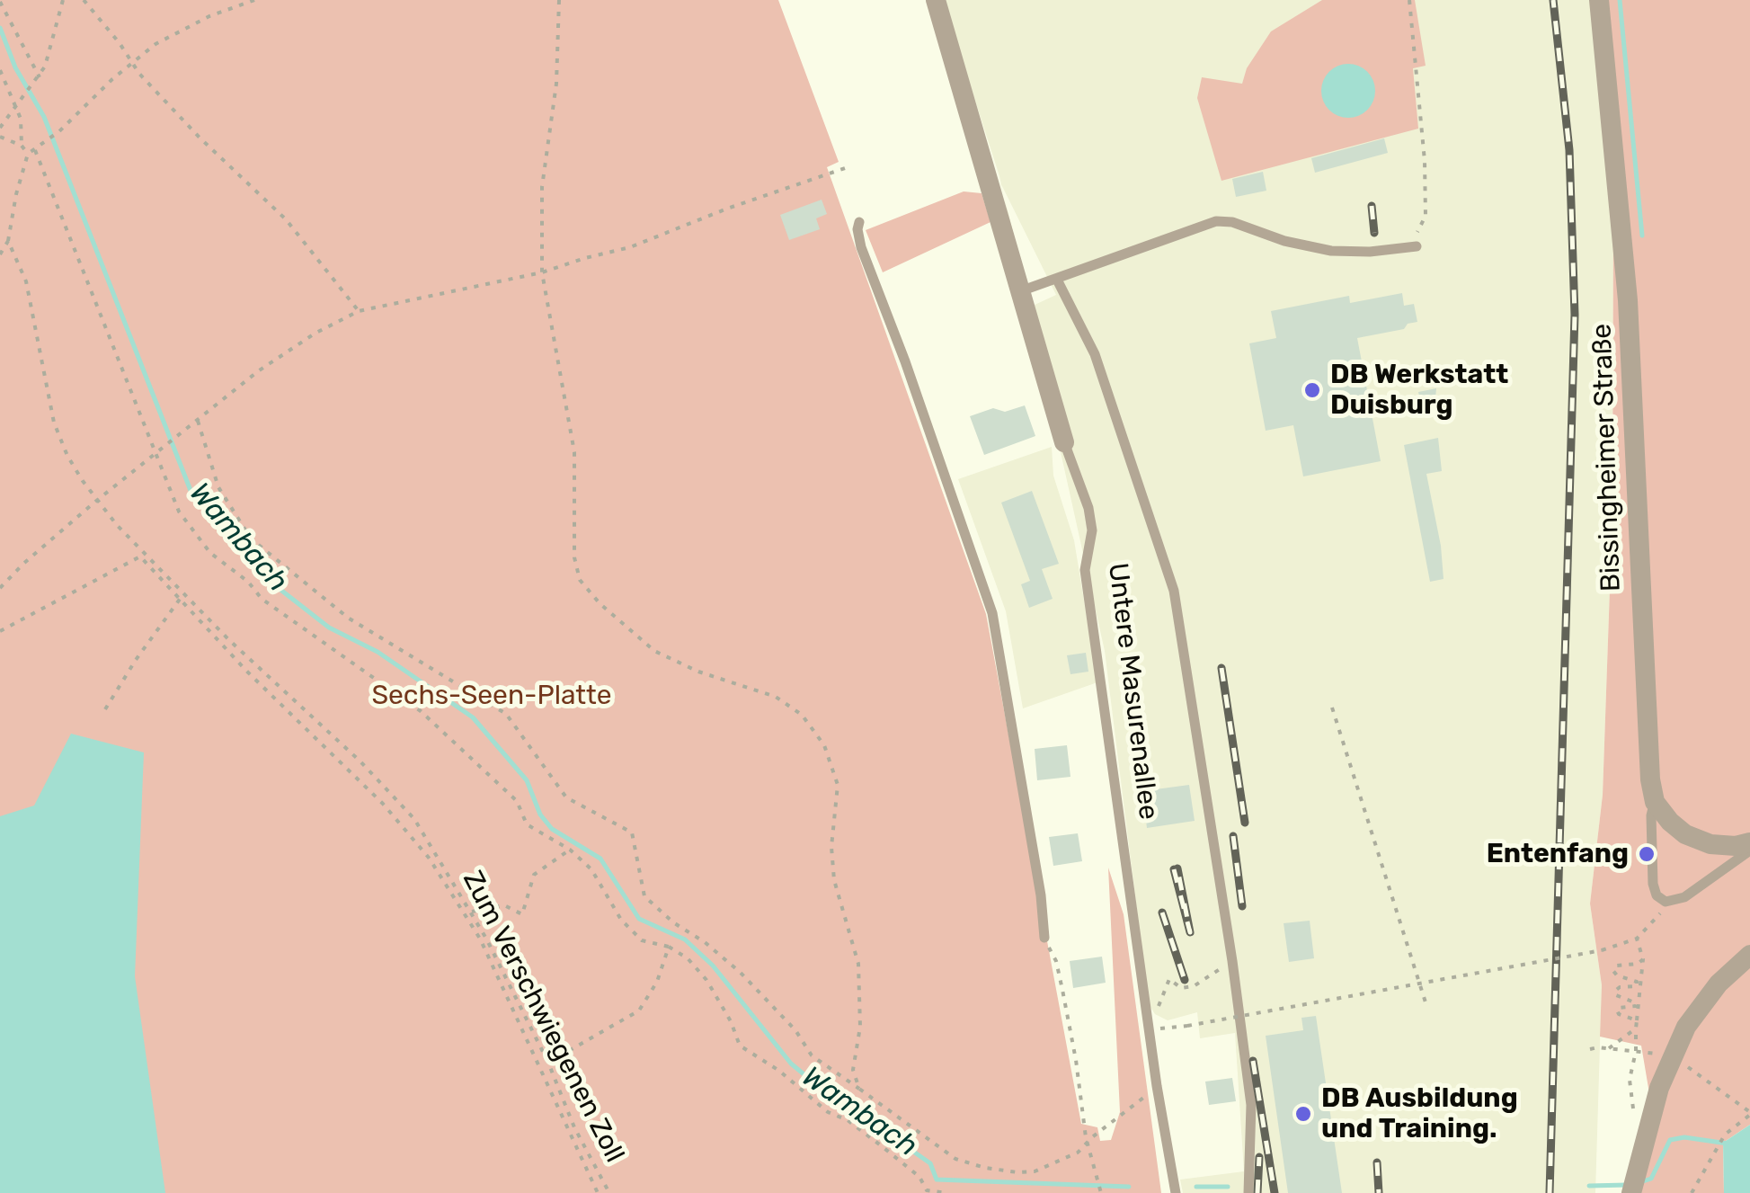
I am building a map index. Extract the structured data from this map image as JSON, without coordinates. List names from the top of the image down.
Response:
{
  "streets": {
    "street": ["Bissingheimer Straße", "Untere Masurenallee"],
    "path": ["Zum Verschwiegenen Zoll"]
  },
  "water": ["Wambach"],
  "parks": ["Sechs-Seen-Platte"],
  "places": ["DB Werkstatt Duisburg", "Entenfang", "DB Ausbildung und Training."]
}
